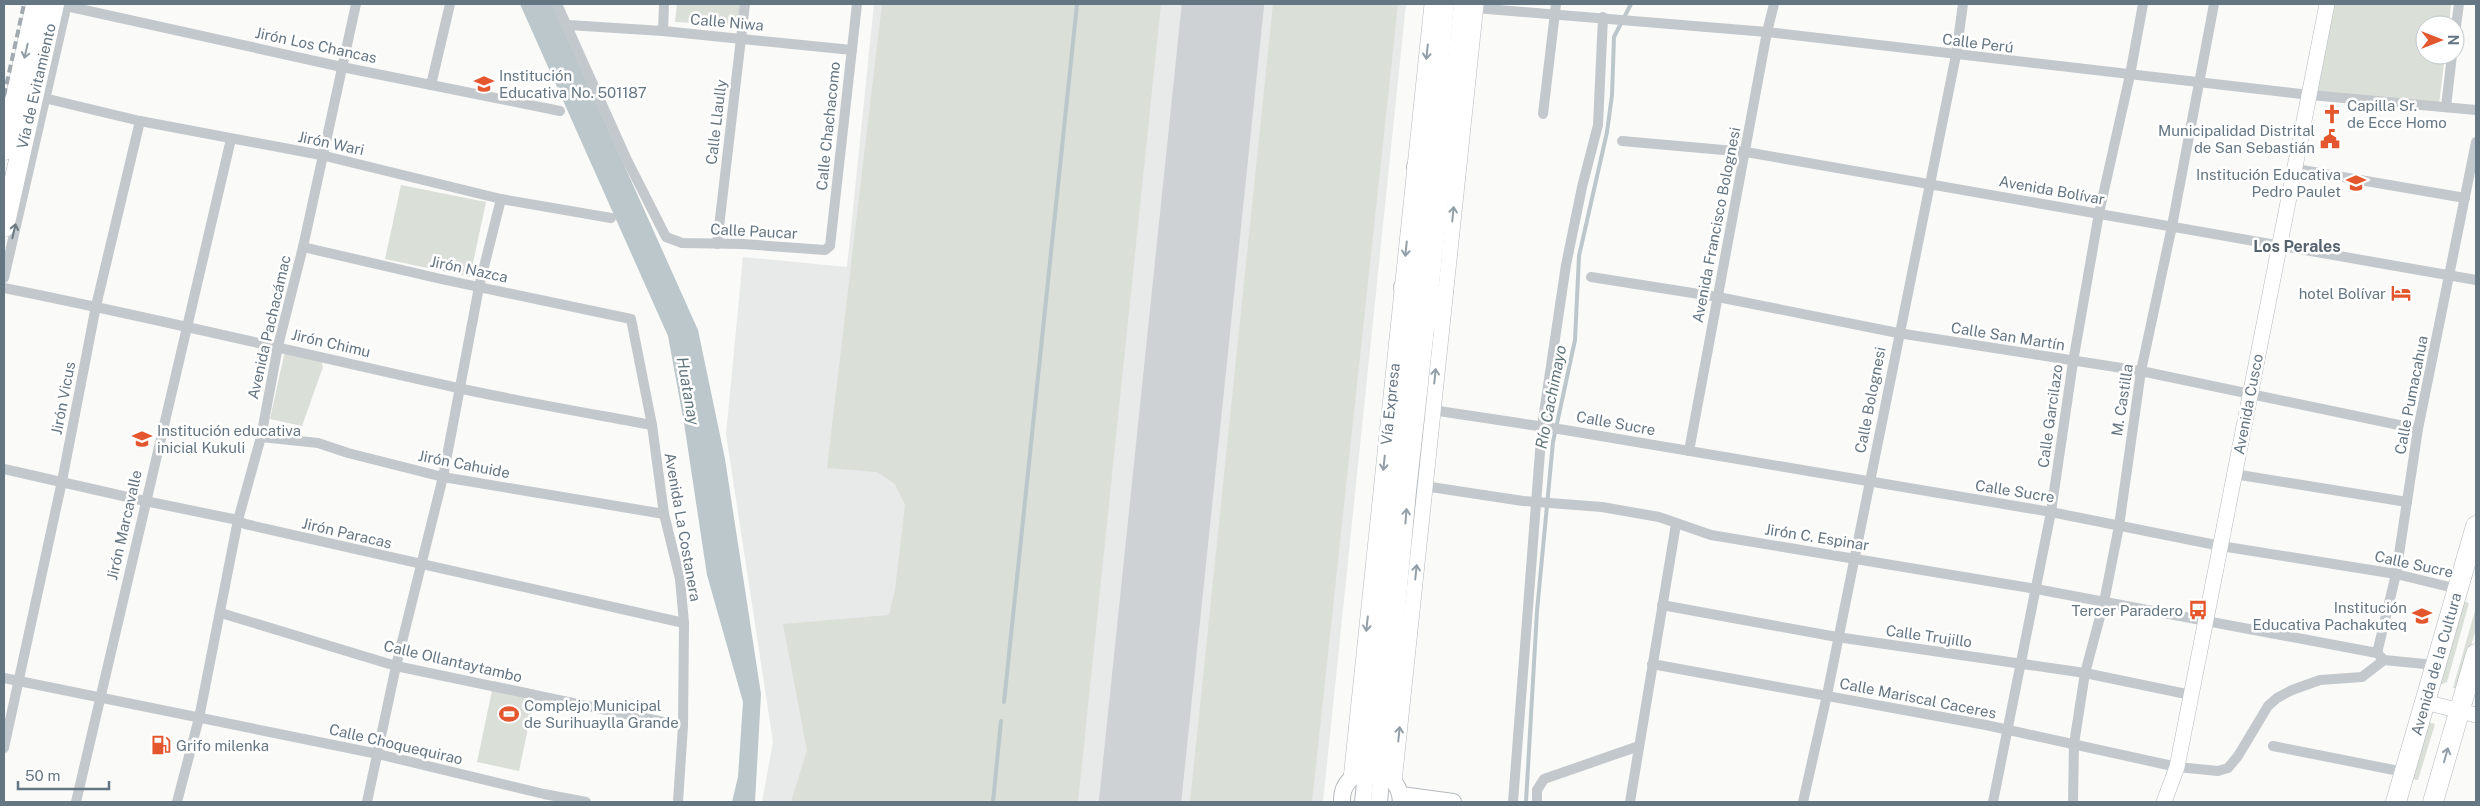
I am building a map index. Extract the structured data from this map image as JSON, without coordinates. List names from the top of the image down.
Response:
{
  "streets": {
    "highway": ["Vía de Evitamiento", "Avenida de la Cultura"],
    "main road": ["Vía Expresa", "Avenida Cusco"],
    "street": [
      "Calle Niwa",
      "Calle Perú",
      "Jirón Los Chancas",
      "Calle Llaully",
      "Calle Chachacomo",
      "Jirón Wari",
      "Avenida Bolívar",
      "Avenida Francisco Bolognesi",
      "Calle Paucar",
      "Jirón Nazca",
      "Avenida Pachacámac",
      "Calle San Martín",
      "Jirón Chimu",
      "Calle Pumacahua",
      "Jirón Vicus",
      "Calle Bolognesi",
      "M. Castilla",
      "Calle Garcilazo",
      "Calle Sucre",
      "Jirón Cahuide",
      "Jirón Marcavalle",
      "Avenida La Costanera",
      "Jirón Paracas",
      "Jirón C. Espinar",
      "Calle Trujillo",
      "Calle Ollantaytambo",
      "Calle Mariscal Caceres",
      "Calle Choquequirao"
    ]
  },
  "crossings": [
    ["Calle Niwa", "Calle Llaully"],
    ["Calle Niwa", "Calle Chachacomo"],
    ["Calle Niwa", "Calle Paucar"],
    ["Calle Perú", "Avenida Francisco Bolognesi"],
    ["Calle Perú", "Calle Bolognesi"],
    ["Calle Perú", "M. Castilla"],
    ["Calle Perú", "Vía Expresa"],
    ["Calle Perú", "Avenida Cusco"],
    ["Calle Perú", "Calle Garcilazo"],
    ["Jirón Los Chancas", "Vía de Evitamiento"],
    ["Jirón Los Chancas", "Avenida Pachacámac"],
    ["Calle Llaully", "Calle Paucar"],
    ["Calle Chachacomo", "Calle Paucar"],
    ["Jirón Wari", "Avenida Pachacámac"],
    ["Jirón Wari", "Jirón Vicus"],
    ["Jirón Wari", "Jirón Marcavalle"],
    ["Avenida Bolívar", "Avenida Francisco Bolognesi"],
    ["Avenida Bolívar", "Calle Pumacahua"],
    ["Avenida Bolívar", "Calle Bolognesi"],
    ["Avenida Bolívar", "M. Castilla"],
    ["Avenida Bolívar", "Avenida Cusco"],
    ["Avenida Bolívar", "Calle Garcilazo"],
    ["Avenida Francisco Bolognesi", "Calle San Martín"],
    ["Avenida Francisco Bolognesi", "Calle Sucre"],
    ["Jirón Nazca", "Avenida Pachacámac"],
    ["Jirón Nazca", "Avenida La Costanera"],
    ["Avenida Pachacámac", "Jirón Chimu"],
    ["Avenida Pachacámac", "Jirón Cahuide"],
    ["Avenida Pachacámac", "Jirón Paracas"],
    ["Avenida Pachacámac", "Calle Ollantaytambo"],
    ["Avenida Pachacámac", "Calle Choquequirao"],
    ["Calle San Martín", "Calle Pumacahua"],
    ["Calle San Martín", "Calle Bolognesi"],
    ["Calle San Martín", "M. Castilla"],
    ["Calle San Martín", "Avenida Cusco"],
    ["Calle San Martín", "Calle Garcilazo"],
    ["Jirón Chimu", "Jirón Vicus"],
    ["Jirón Chimu", "Jirón Marcavalle"],
    ["Jirón Chimu", "Avenida La Costanera"],
    ["Calle Pumacahua", "Calle Sucre"],
    ["Calle Pumacahua", "Jirón C. Espinar"],
    ["Calle Pumacahua", "Calle Mariscal Caceres"],
    ["Jirón Vicus", "Jirón Paracas"],
    ["Calle Bolognesi", "Calle Sucre"],
    ["Calle Bolognesi", "Jirón C. Espinar"],
    ["Calle Bolognesi", "Calle Trujillo"],
    ["Calle Bolognesi", "Calle Mariscal Caceres"],
    ["M. Castilla", "Calle Sucre"],
    ["M. Castilla", "Jirón C. Espinar"],
    ["M. Castilla", "Calle Trujillo"],
    ["M. Castilla", "Calle Mariscal Caceres"],
    ["Vía Expresa", "Calle Sucre"],
    ["Vía Expresa", "Jirón C. Espinar"],
    ["Avenida Cusco", "Calle Sucre"],
    ["Avenida Cusco", "Jirón C. Espinar"],
    ["Avenida Cusco", "Calle Trujillo"],
    ["Avenida Cusco", "Calle Mariscal Caceres"],
    ["Calle Garcilazo", "Calle Sucre"],
    ["Calle Garcilazo", "Jirón C. Espinar"],
    ["Calle Garcilazo", "Calle Trujillo"],
    ["Calle Garcilazo", "Calle Mariscal Caceres"],
    ["Calle Sucre", "Avenida de la Cultura"],
    ["Jirón Cahuide", "Avenida La Costanera"],
    ["Jirón Marcavalle", "Jirón Paracas"],
    ["Avenida La Costanera", "Jirón Paracas"],
    ["Avenida La Costanera", "Calle Ollantaytambo"],
    ["Jirón C. Espinar", "Avenida de la Cultura"],
    ["Jirón C. Espinar", "Calle Mariscal Caceres"]
  ],
  "districts": ["Los Perales"],
  "water": ["Huatanay", "Río Cachimayo"],
  "places": {
    "school or university": [
      "Institución Educativa No. 501187",
      "Institución Educativa Pedro Paulet",
      "Institución educativa inicial Kukuli",
      "Institución Educativa Pachakuteq"
    ],
    "church": ["Capilla Sr. de Ecce Homo"],
    "public building": ["Municipalidad Distrital de San Sebastián"],
    "hotel": ["hotel Bolívar"],
    "bus stop": ["Tercer Paradero"],
    "sports": ["Complejo Municipal de Surihuaylla Grande"],
    "fuel station": ["Grifo milenka"]
  },
  "scale_bar": "50 m",
  "north": "right"
}
